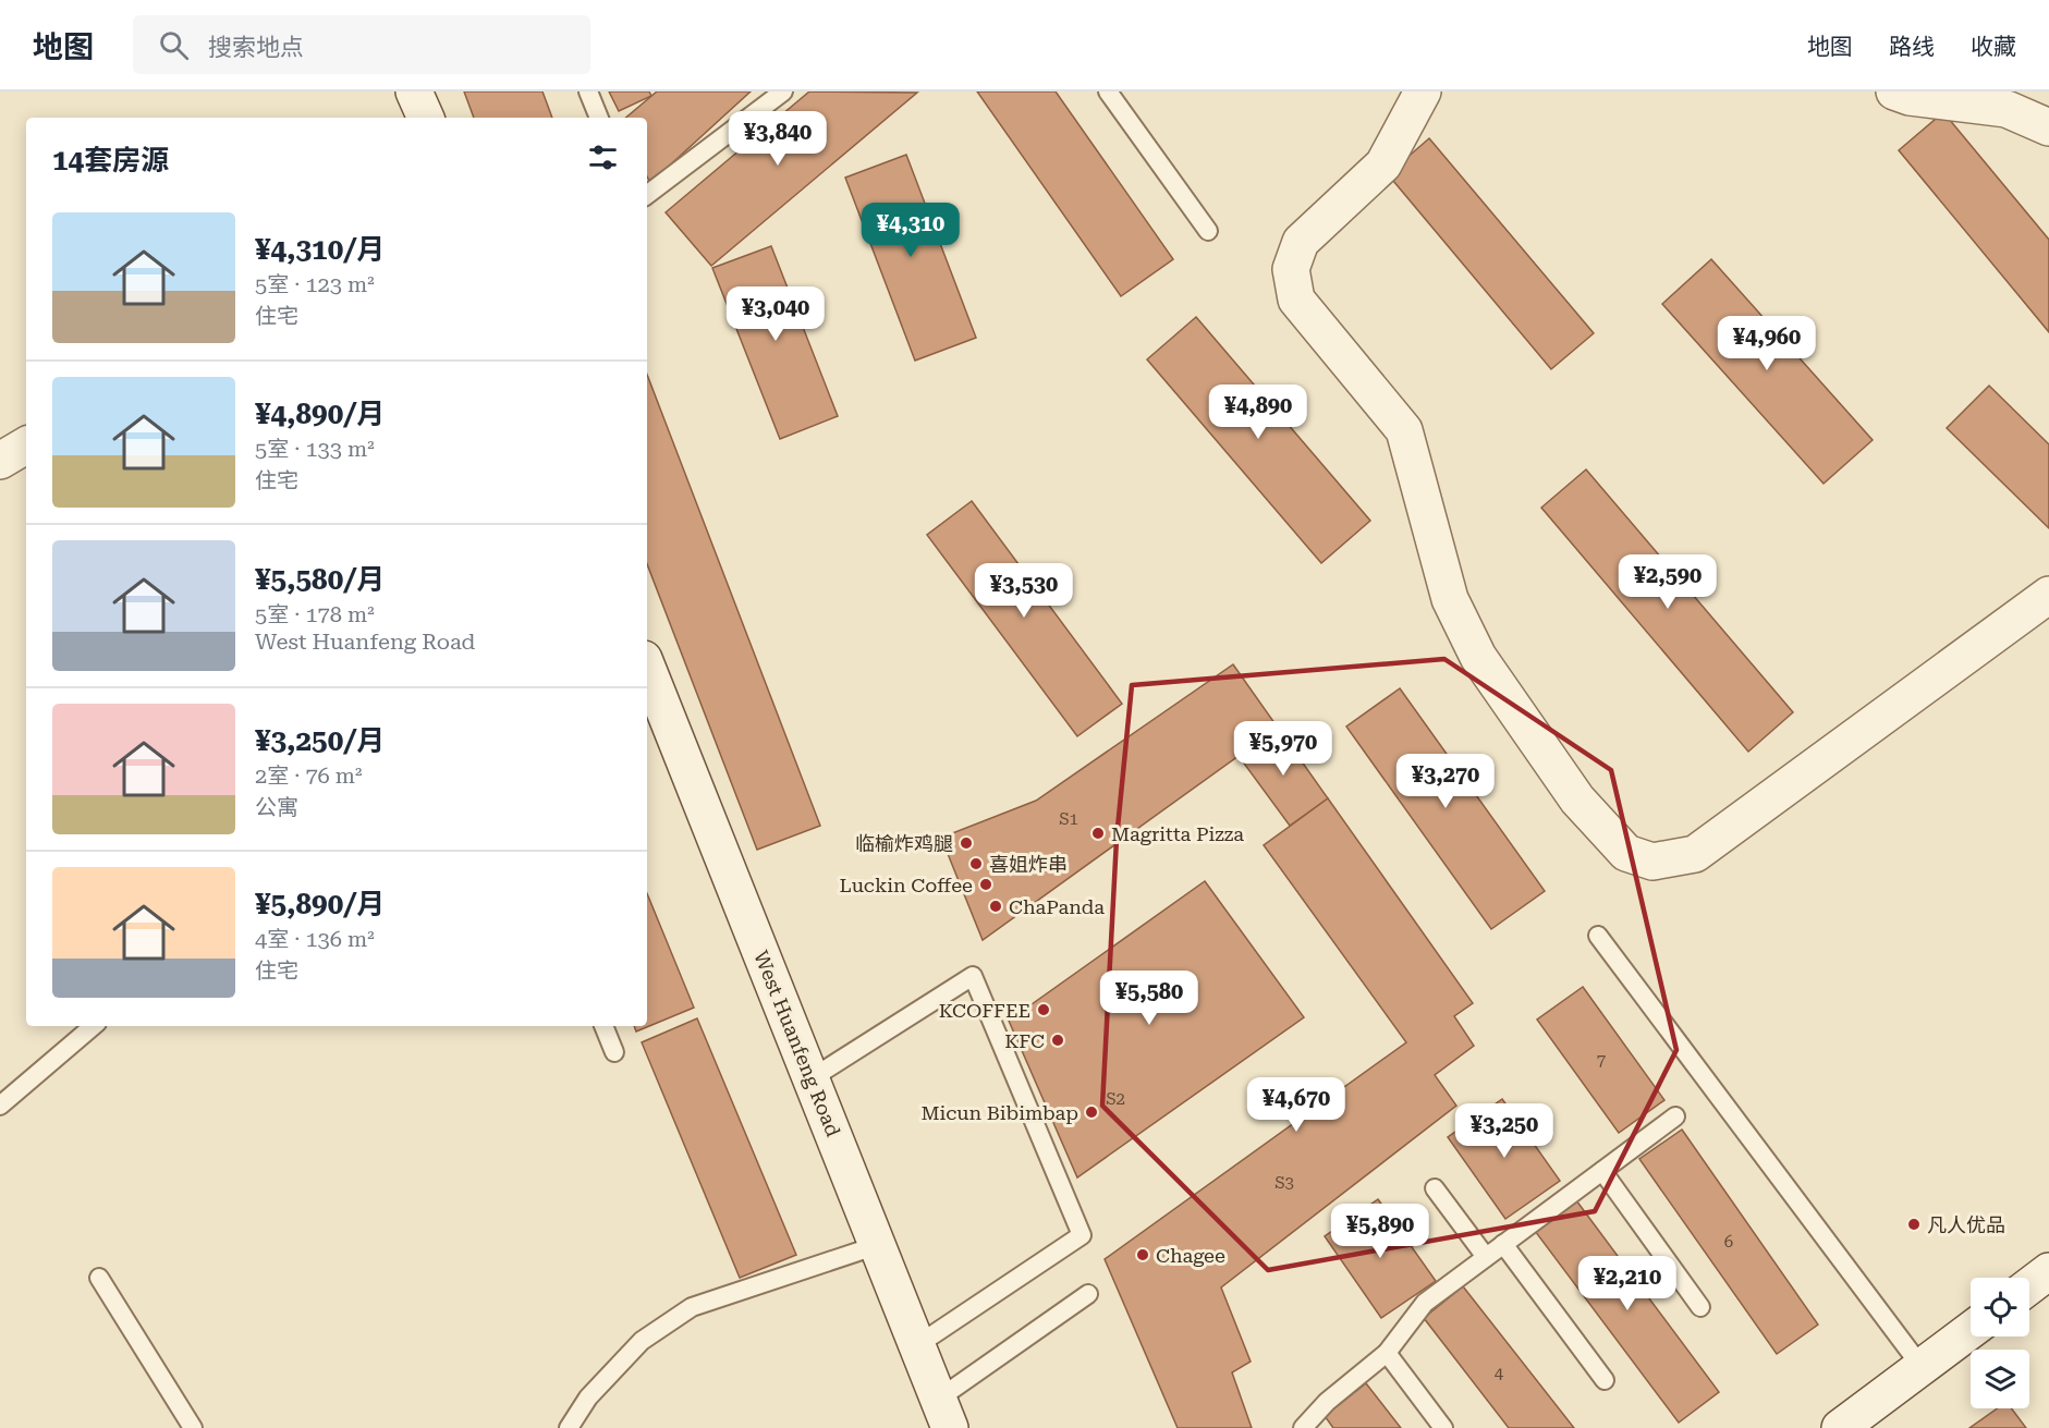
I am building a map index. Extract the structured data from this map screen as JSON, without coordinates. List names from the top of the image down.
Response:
{
  "streets": {
    "street": ["West Huanfeng Road"]
  },
  "places": [
    "Magritta Pizza",
    "临榆炸鸡腿",
    "喜姐炸串",
    "Luckin Coffee",
    "ChaPanda",
    "KCOFFEE",
    "KFC",
    "Micun Bibimbap",
    "凡人优品",
    "Chagee"
  ],
  "house_numbers": [
    "S1",
    "7",
    "S2",
    "S3",
    "6",
    "4"
  ],
  "page": {
    "header": "地图",
    "search": "搜索地点",
    "nav": ["地图", "路线", "收藏"],
    "price": [
      "¥3,840",
      "¥4,310",
      "¥3,040",
      "¥4,960",
      "¥4,890",
      "¥2,590",
      "¥3,530",
      "¥5,970",
      "¥3,270",
      "¥5,580",
      "¥4,670",
      "¥3,250",
      "¥5,890",
      "¥2,210"
    ],
    "heading": "14套房源",
    "list": [
      {
        "name": "¥4,310/月",
        "note": "5室 · 123 m² · 住宅"
      },
      {
        "name": "¥4,890/月",
        "note": "5室 · 133 m² · 住宅"
      },
      {
        "name": "¥5,580/月",
        "note": "5室 · 178 m² · West Huanfeng Road"
      },
      {
        "name": "¥3,250/月",
        "note": "2室 · 76 m² · 公寓"
      },
      {
        "name": "¥5,890/月",
        "note": "4室 · 136 m² · 住宅"
      }
    ]
  }
}
